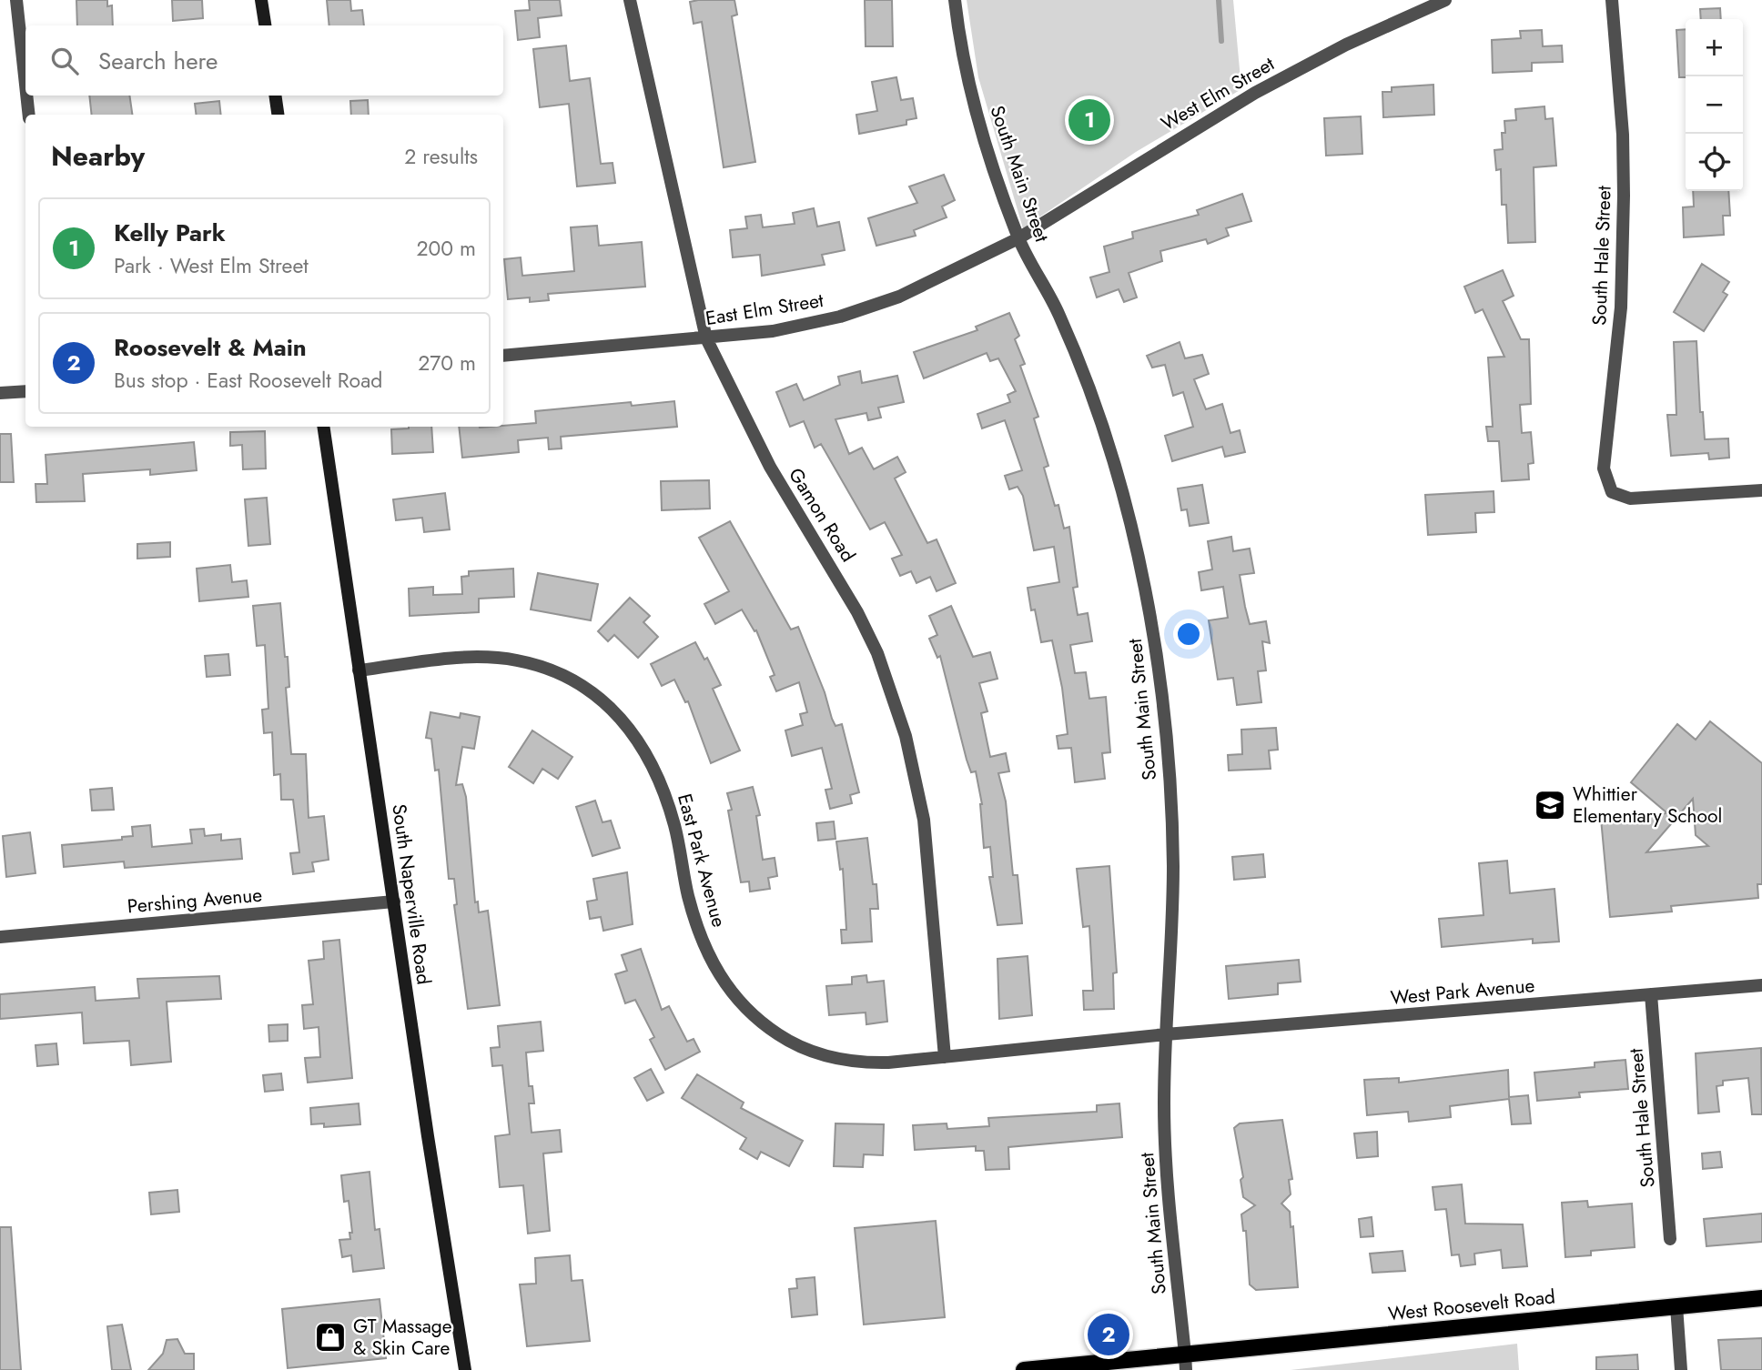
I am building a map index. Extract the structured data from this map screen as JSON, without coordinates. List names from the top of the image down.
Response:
{
  "streets": {
    "main road": ["South Naperville Road", "West Roosevelt Road"],
    "street": [
      "West Elm Street",
      "South Main Street",
      "South Hale Street",
      "East Elm Street",
      "Gamon Road",
      "East Park Avenue",
      "Pershing Avenue",
      "West Park Avenue"
    ]
  },
  "crossings": [
    ["West Elm Street", "South Main Street"],
    ["West Elm Street", "East Elm Street"],
    ["South Main Street", "East Elm Street"],
    ["South Main Street", "East Park Avenue"],
    ["South Main Street", "West Park Avenue"],
    ["South Main Street", "West Roosevelt Road"],
    ["South Hale Street", "West Park Avenue"],
    ["East Elm Street", "Gamon Road"],
    ["Gamon Road", "East Park Avenue"],
    ["East Park Avenue", "South Naperville Road"],
    ["East Park Avenue", "West Park Avenue"],
    ["South Naperville Road", "Pershing Avenue"]
  ],
  "places": {
    "school or university": ["Whittier Elementary School"],
    "shop": ["GT Massage & Skin Care"]
  },
  "page": {
    "map_buttons": ["+", "−"],
    "search": "Search here",
    "pins": ["1", "2"],
    "heading": ["Nearby", "2 results"],
    "list": [
      {
        "mark": "1",
        "name": "Kelly Park",
        "note": "Park · West Elm Street",
        "value": "200 m"
      },
      {
        "mark": "2",
        "name": "Roosevelt & Main",
        "note": "Bus stop · East Roosevelt Road",
        "value": "270 m"
      }
    ]
  }
}
